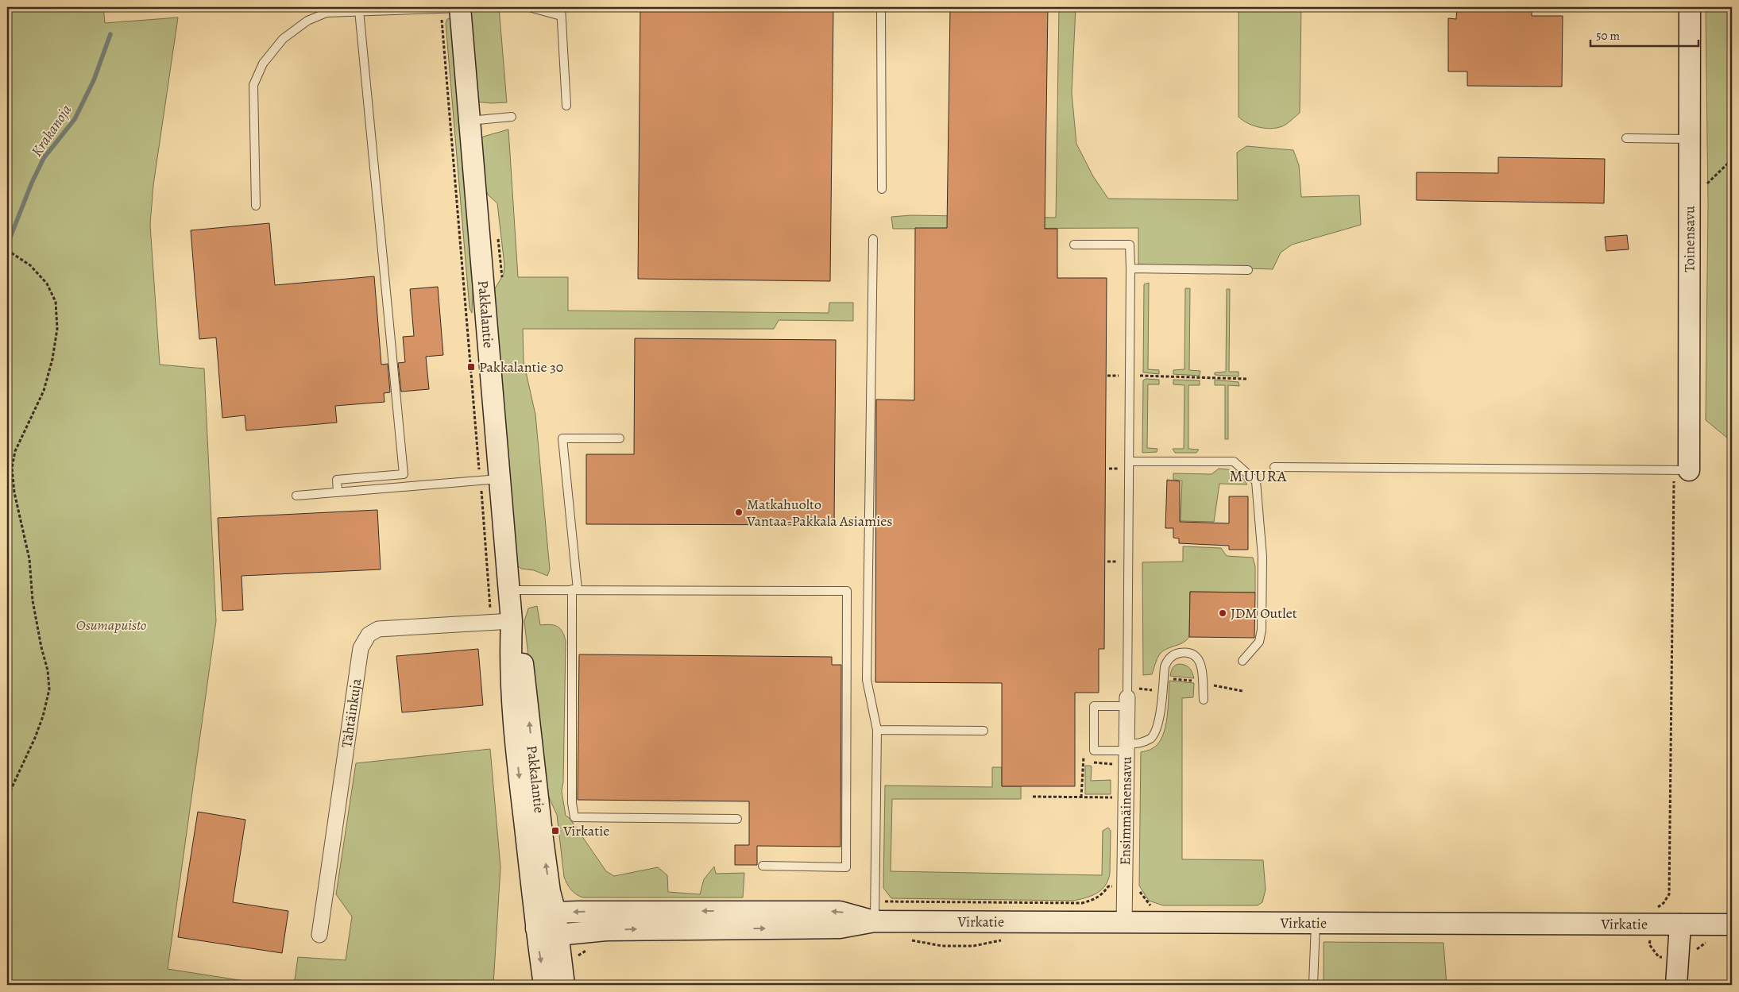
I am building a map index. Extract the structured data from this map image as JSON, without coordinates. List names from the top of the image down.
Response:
{
  "streets": {
    "street": [
      "Toinensavu",
      "Pakkalantie",
      "Tähtäinkuja",
      "Ensimmäinensavu",
      "Virkatie"
    ]
  },
  "crossings": [
    ["Pakkalantie", "Tähtäinkuja"],
    ["Pakkalantie", "Virkatie"],
    ["Ensimmäinensavu", "Virkatie"]
  ],
  "districts": ["MUURA"],
  "water": ["Krakanoja"],
  "parks": ["Osumapuisto"],
  "places": {
    "transit": ["Pakkalantie 30", "Virkatie"],
    "other": ["Matkahuolto Vantaa-Pakkala Asiamies", "JDM Outlet"]
  },
  "scale_bar": "50 m"
}
